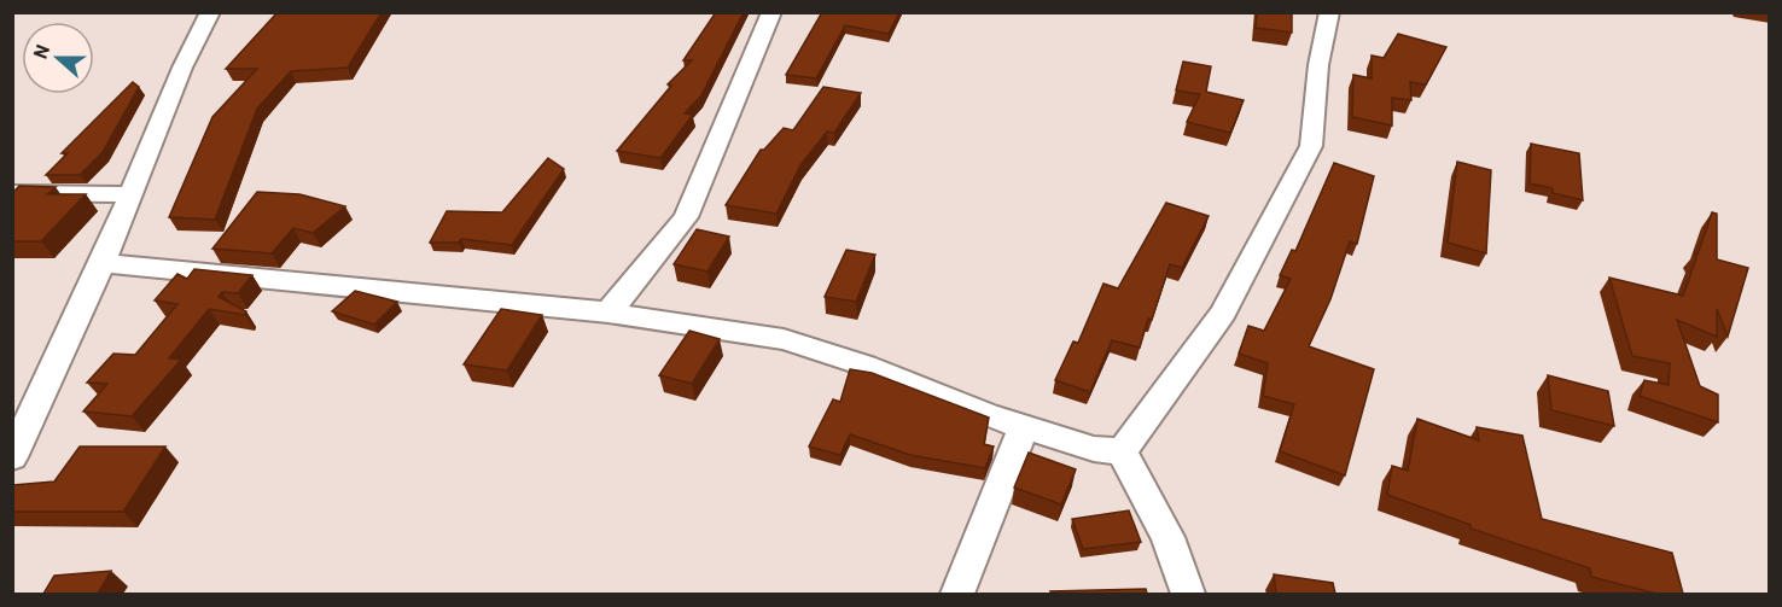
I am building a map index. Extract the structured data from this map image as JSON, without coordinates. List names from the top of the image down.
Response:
{
  "north": "left"
}
